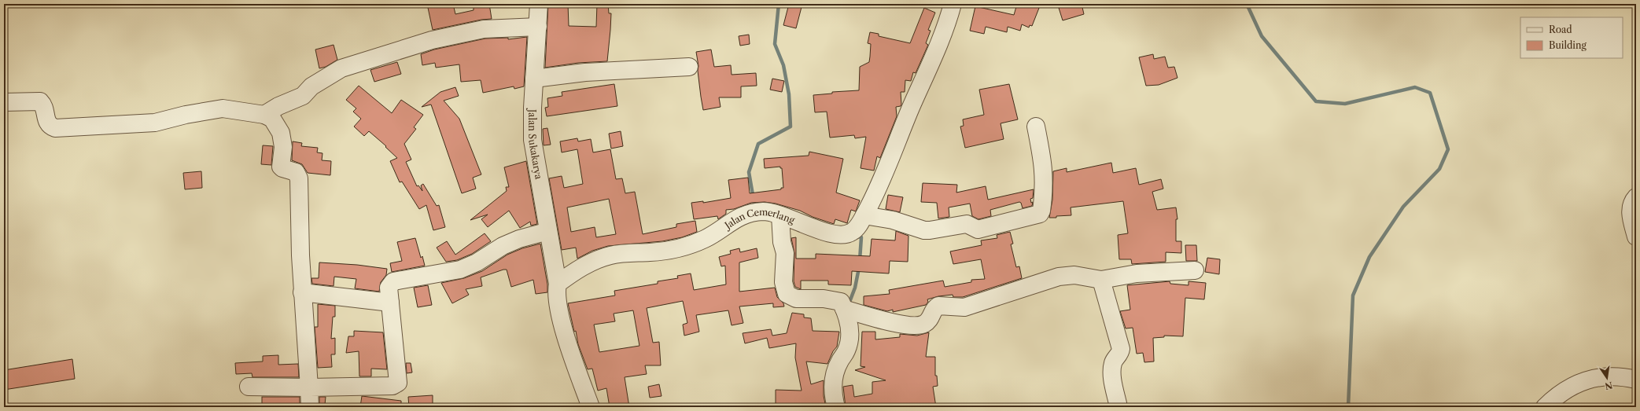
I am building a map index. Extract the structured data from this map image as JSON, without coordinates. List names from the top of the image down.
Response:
{
  "streets": {
    "street": ["Jalan Sukakarya", "Jalan Cemerlang"]
  },
  "crossings": [
    ["Jalan Sukakarya", "Jalan Cemerlang"]
  ],
  "legend": ["Road", "Building"],
  "north": "bottom"
}
